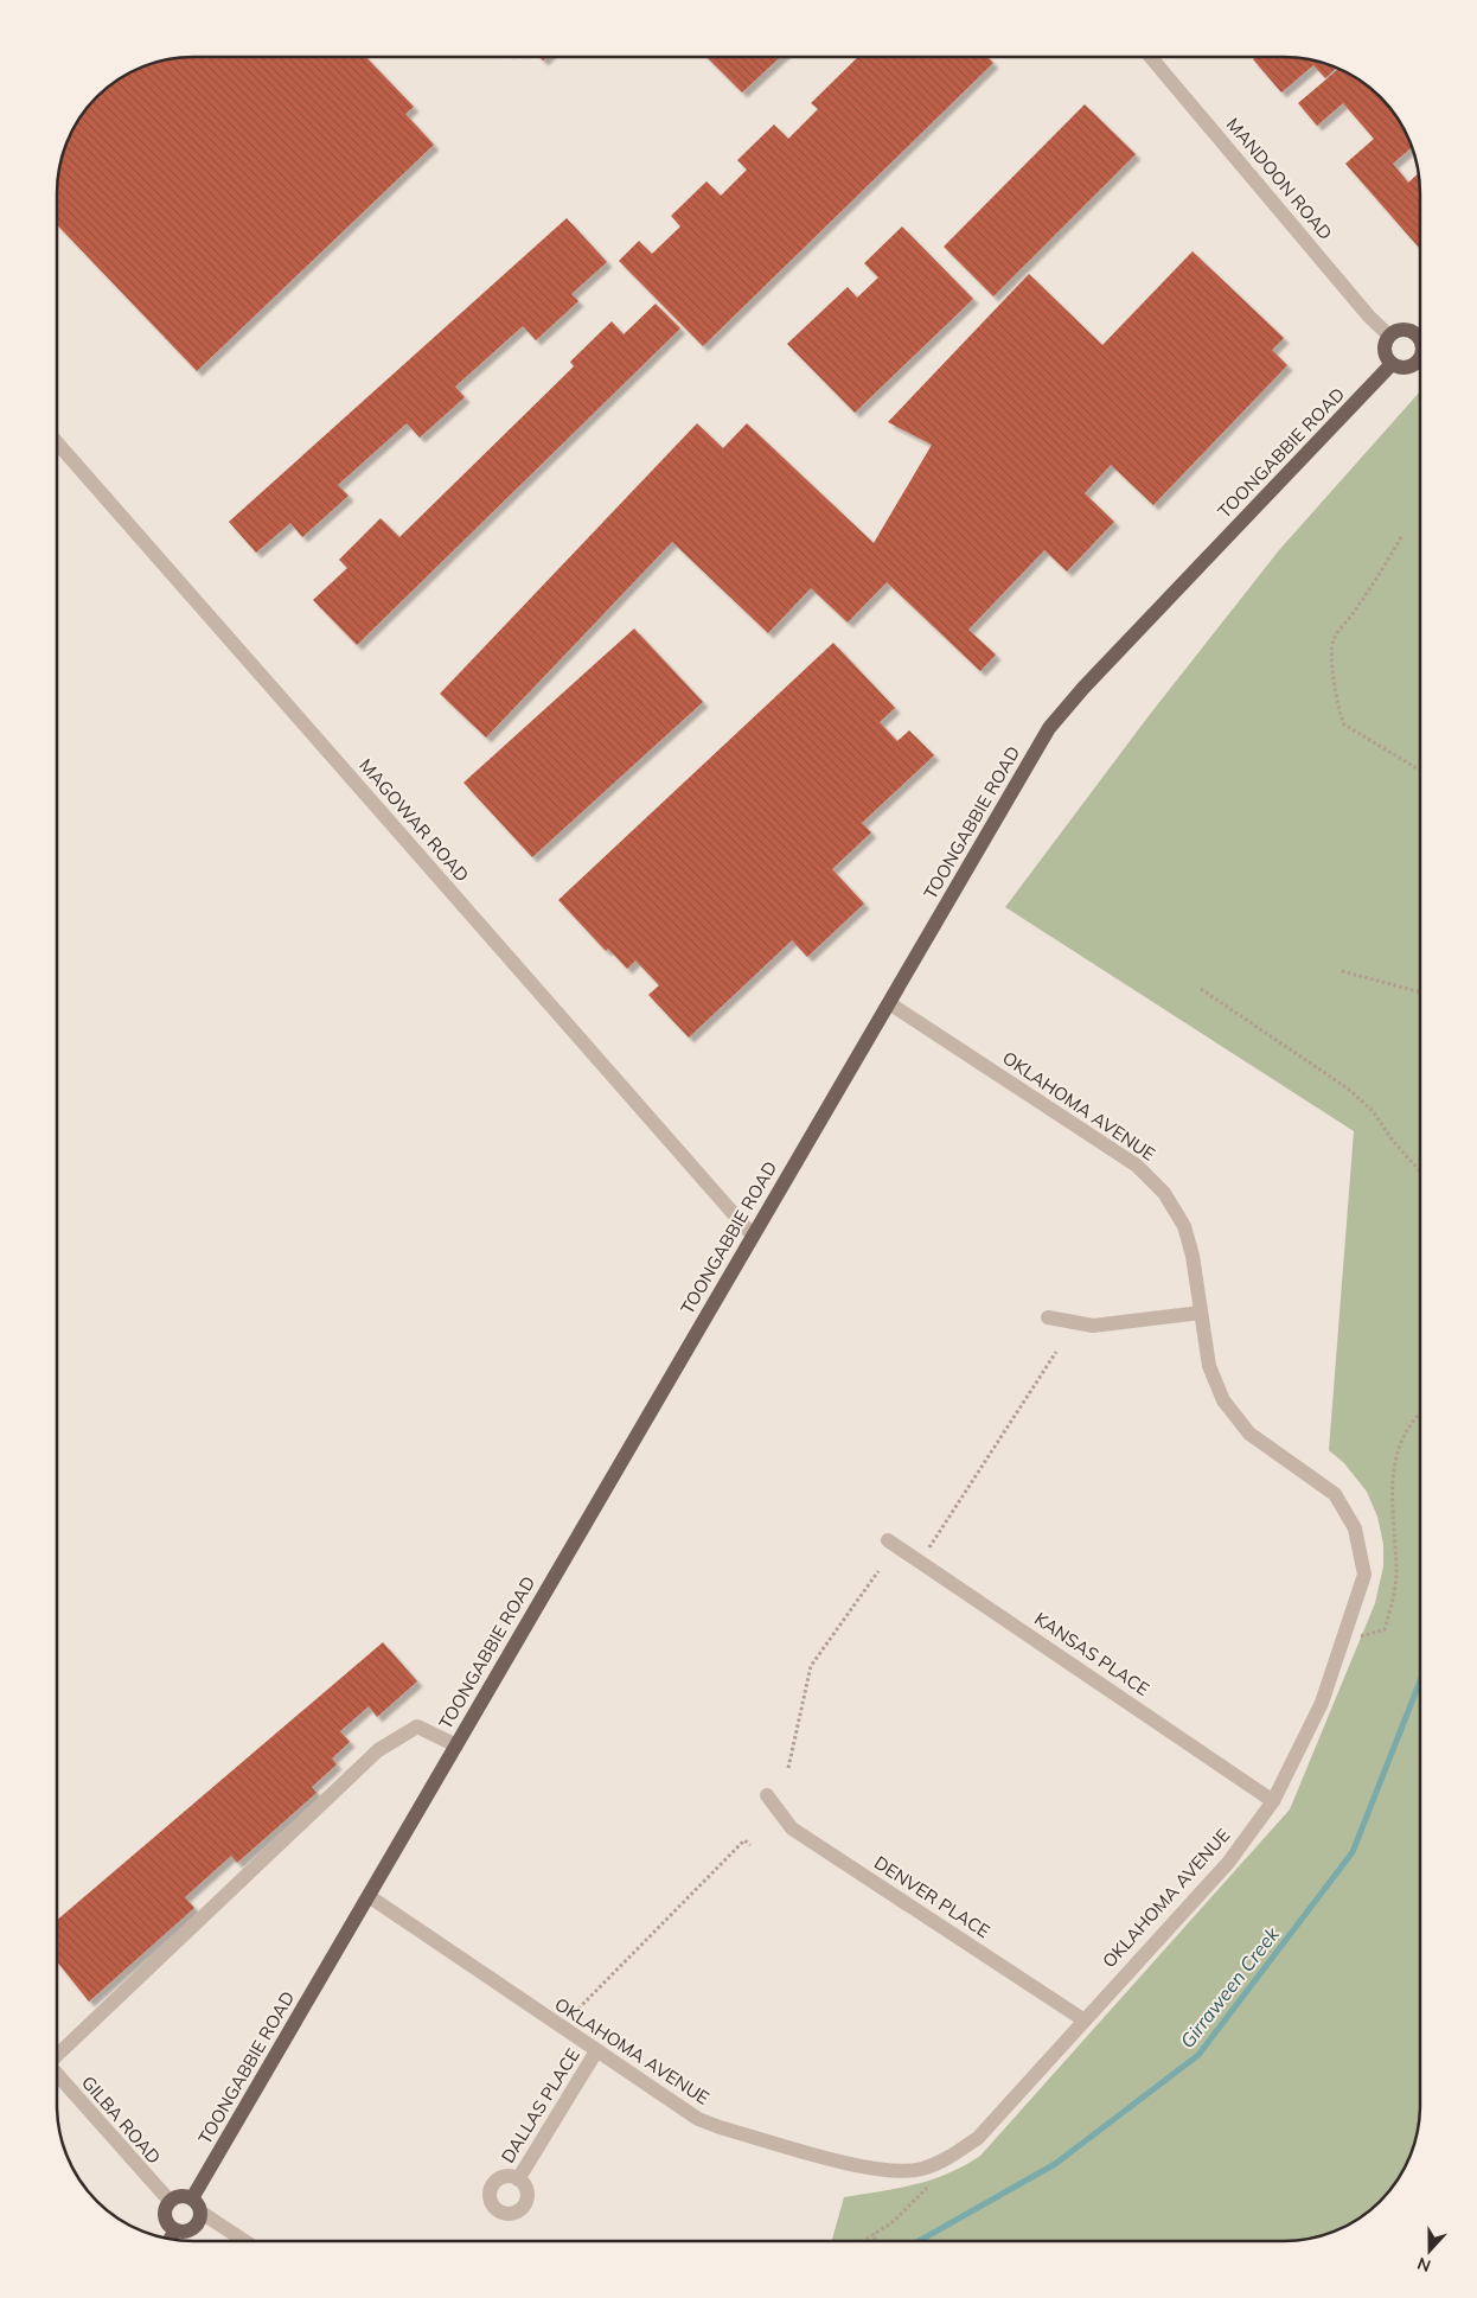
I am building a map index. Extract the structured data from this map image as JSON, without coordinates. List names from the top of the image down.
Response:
{
  "streets": {
    "main road": ["TOONGABBIE ROAD"],
    "street": [
      "MANDOON ROAD",
      "MAGOWAR ROAD",
      "OKLAHOMA AVENUE",
      "KANSAS PLACE",
      "DENVER PLACE",
      "DALLAS PLACE",
      "GILBA ROAD"
    ]
  },
  "crossings": [
    ["TOONGABBIE ROAD", "MAGOWAR ROAD"],
    ["TOONGABBIE ROAD", "OKLAHOMA AVENUE"],
    ["TOONGABBIE ROAD", "GILBA ROAD"],
    ["OKLAHOMA AVENUE", "KANSAS PLACE"],
    ["OKLAHOMA AVENUE", "DENVER PLACE"],
    ["OKLAHOMA AVENUE", "DALLAS PLACE"]
  ],
  "water": ["Girraween Creek"],
  "north": "bottom"
}
